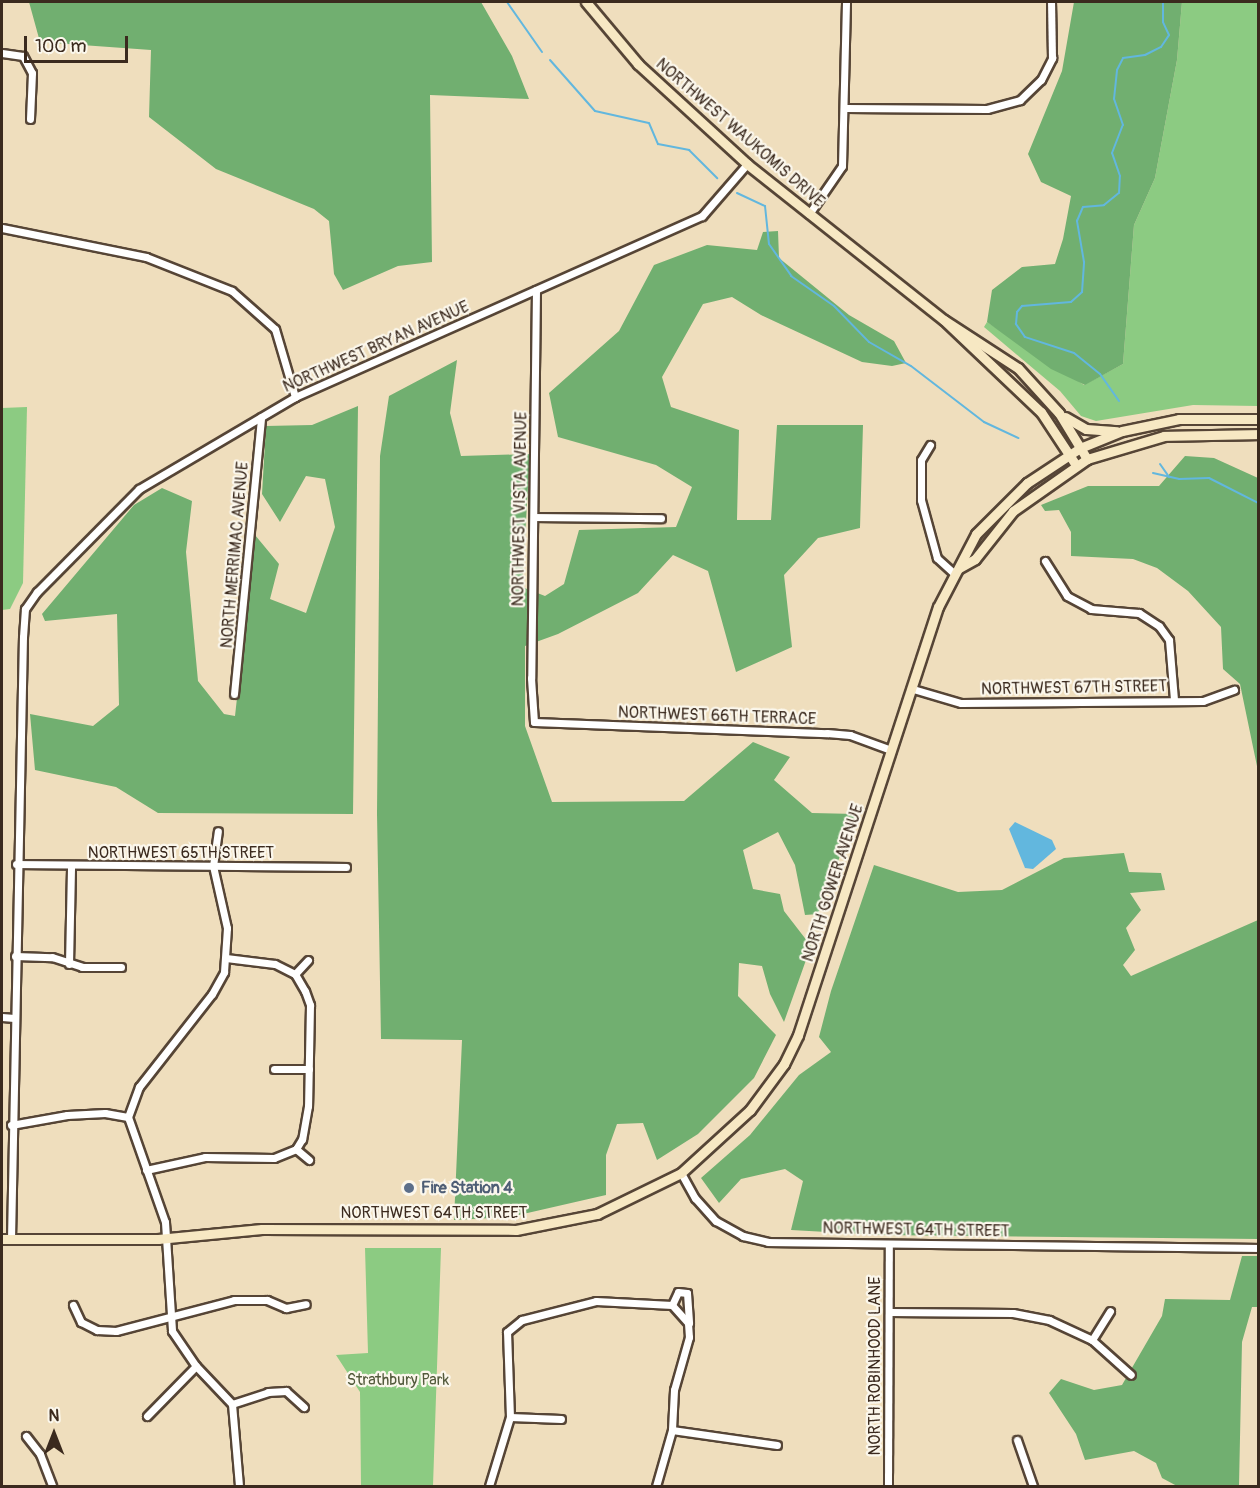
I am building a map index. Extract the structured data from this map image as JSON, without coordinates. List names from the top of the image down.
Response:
{
  "streets": {
    "main road": ["NORTHWEST WAUKOMIS DRIVE", "NORTH GOWER AVENUE", "NORTHWEST 64TH STREET"],
    "street": [
      "NORTHWEST BRYAN AVENUE",
      "NORTHWEST VISTA AVENUE",
      "NORTH MERRIMAC AVENUE",
      "NORTHWEST 67TH STREET",
      "NORTHWEST 66TH TERRACE",
      "NORTHWEST 65TH STREET",
      "NORTH ROBINHOOD LANE"
    ]
  },
  "crossings": [
    ["NORTHWEST WAUKOMIS DRIVE", "NORTHWEST BRYAN AVENUE"],
    ["NORTHWEST WAUKOMIS DRIVE", "NORTH GOWER AVENUE"],
    ["NORTHWEST BRYAN AVENUE", "NORTHWEST VISTA AVENUE"],
    ["NORTHWEST BRYAN AVENUE", "NORTH MERRIMAC AVENUE"],
    ["NORTHWEST BRYAN AVENUE", "NORTHWEST 65TH STREET"],
    ["NORTHWEST BRYAN AVENUE", "NORTHWEST 64TH STREET"],
    ["NORTHWEST VISTA AVENUE", "NORTHWEST 66TH TERRACE"],
    ["NORTHWEST 67TH STREET", "NORTH GOWER AVENUE"],
    ["NORTHWEST 66TH TERRACE", "NORTH GOWER AVENUE"],
    ["NORTH GOWER AVENUE", "NORTHWEST 64TH STREET"],
    ["NORTHWEST 64TH STREET", "NORTH ROBINHOOD LANE"]
  ],
  "parks": ["Strathbury Park"],
  "places": ["Fire Station 4"],
  "scale_bar": "100 m",
  "north": "top"
}
